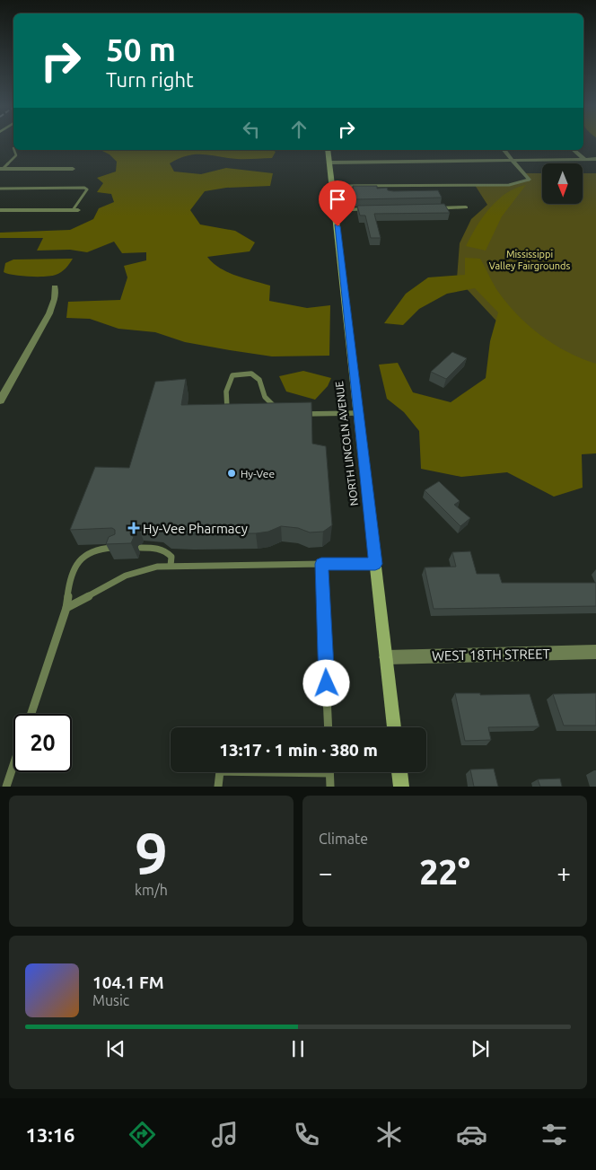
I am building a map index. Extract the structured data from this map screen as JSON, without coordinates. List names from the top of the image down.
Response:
{
  "streets": {
    "street": ["NORTH LINCOLN AVENUE", "WEST 18TH STREET"]
  },
  "crossings": [
    ["NORTH LINCOLN AVENUE", "WEST 18TH STREET"]
  ],
  "parks": ["Mississippi Valley Fairgrounds"],
  "places": {
    "other": ["Hy-Vee"],
    "health": ["Hy-Vee Pharmacy"]
  },
  "north": "bottom",
  "page": {
    "turn": ["50 m", "Turn right"],
    "limit": "20",
    "trip": "13:17 · 1 min · 380 m",
    "tile": [
      ["9", "km/h"],
      "Climate"
    ],
    "heat": ["−", "22°", "+"],
    "song": ["104.1 FM", "Music"],
    "tabs": "13:16"
  }
}
